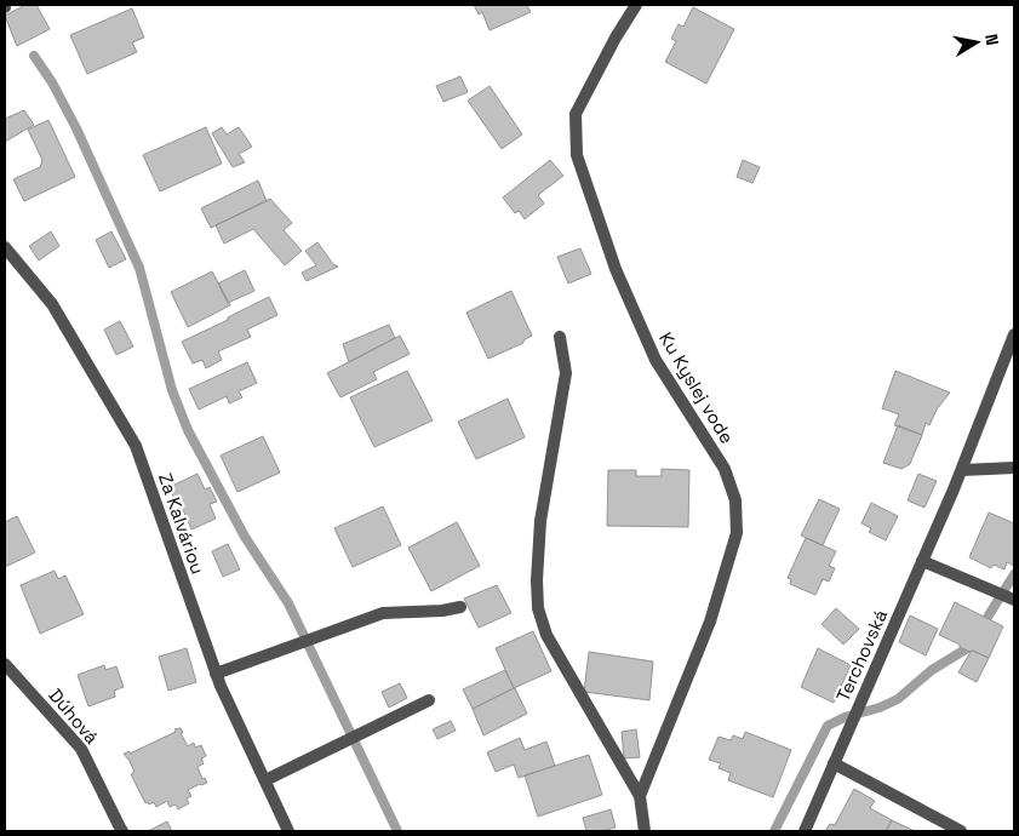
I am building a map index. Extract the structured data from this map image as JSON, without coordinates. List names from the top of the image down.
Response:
{
  "streets": {
    "street": [
      "Ku Kyslej vode",
      "Za Kalváriou",
      "Terchovská",
      "Dúhová"
    ]
  },
  "north": "right"
}
